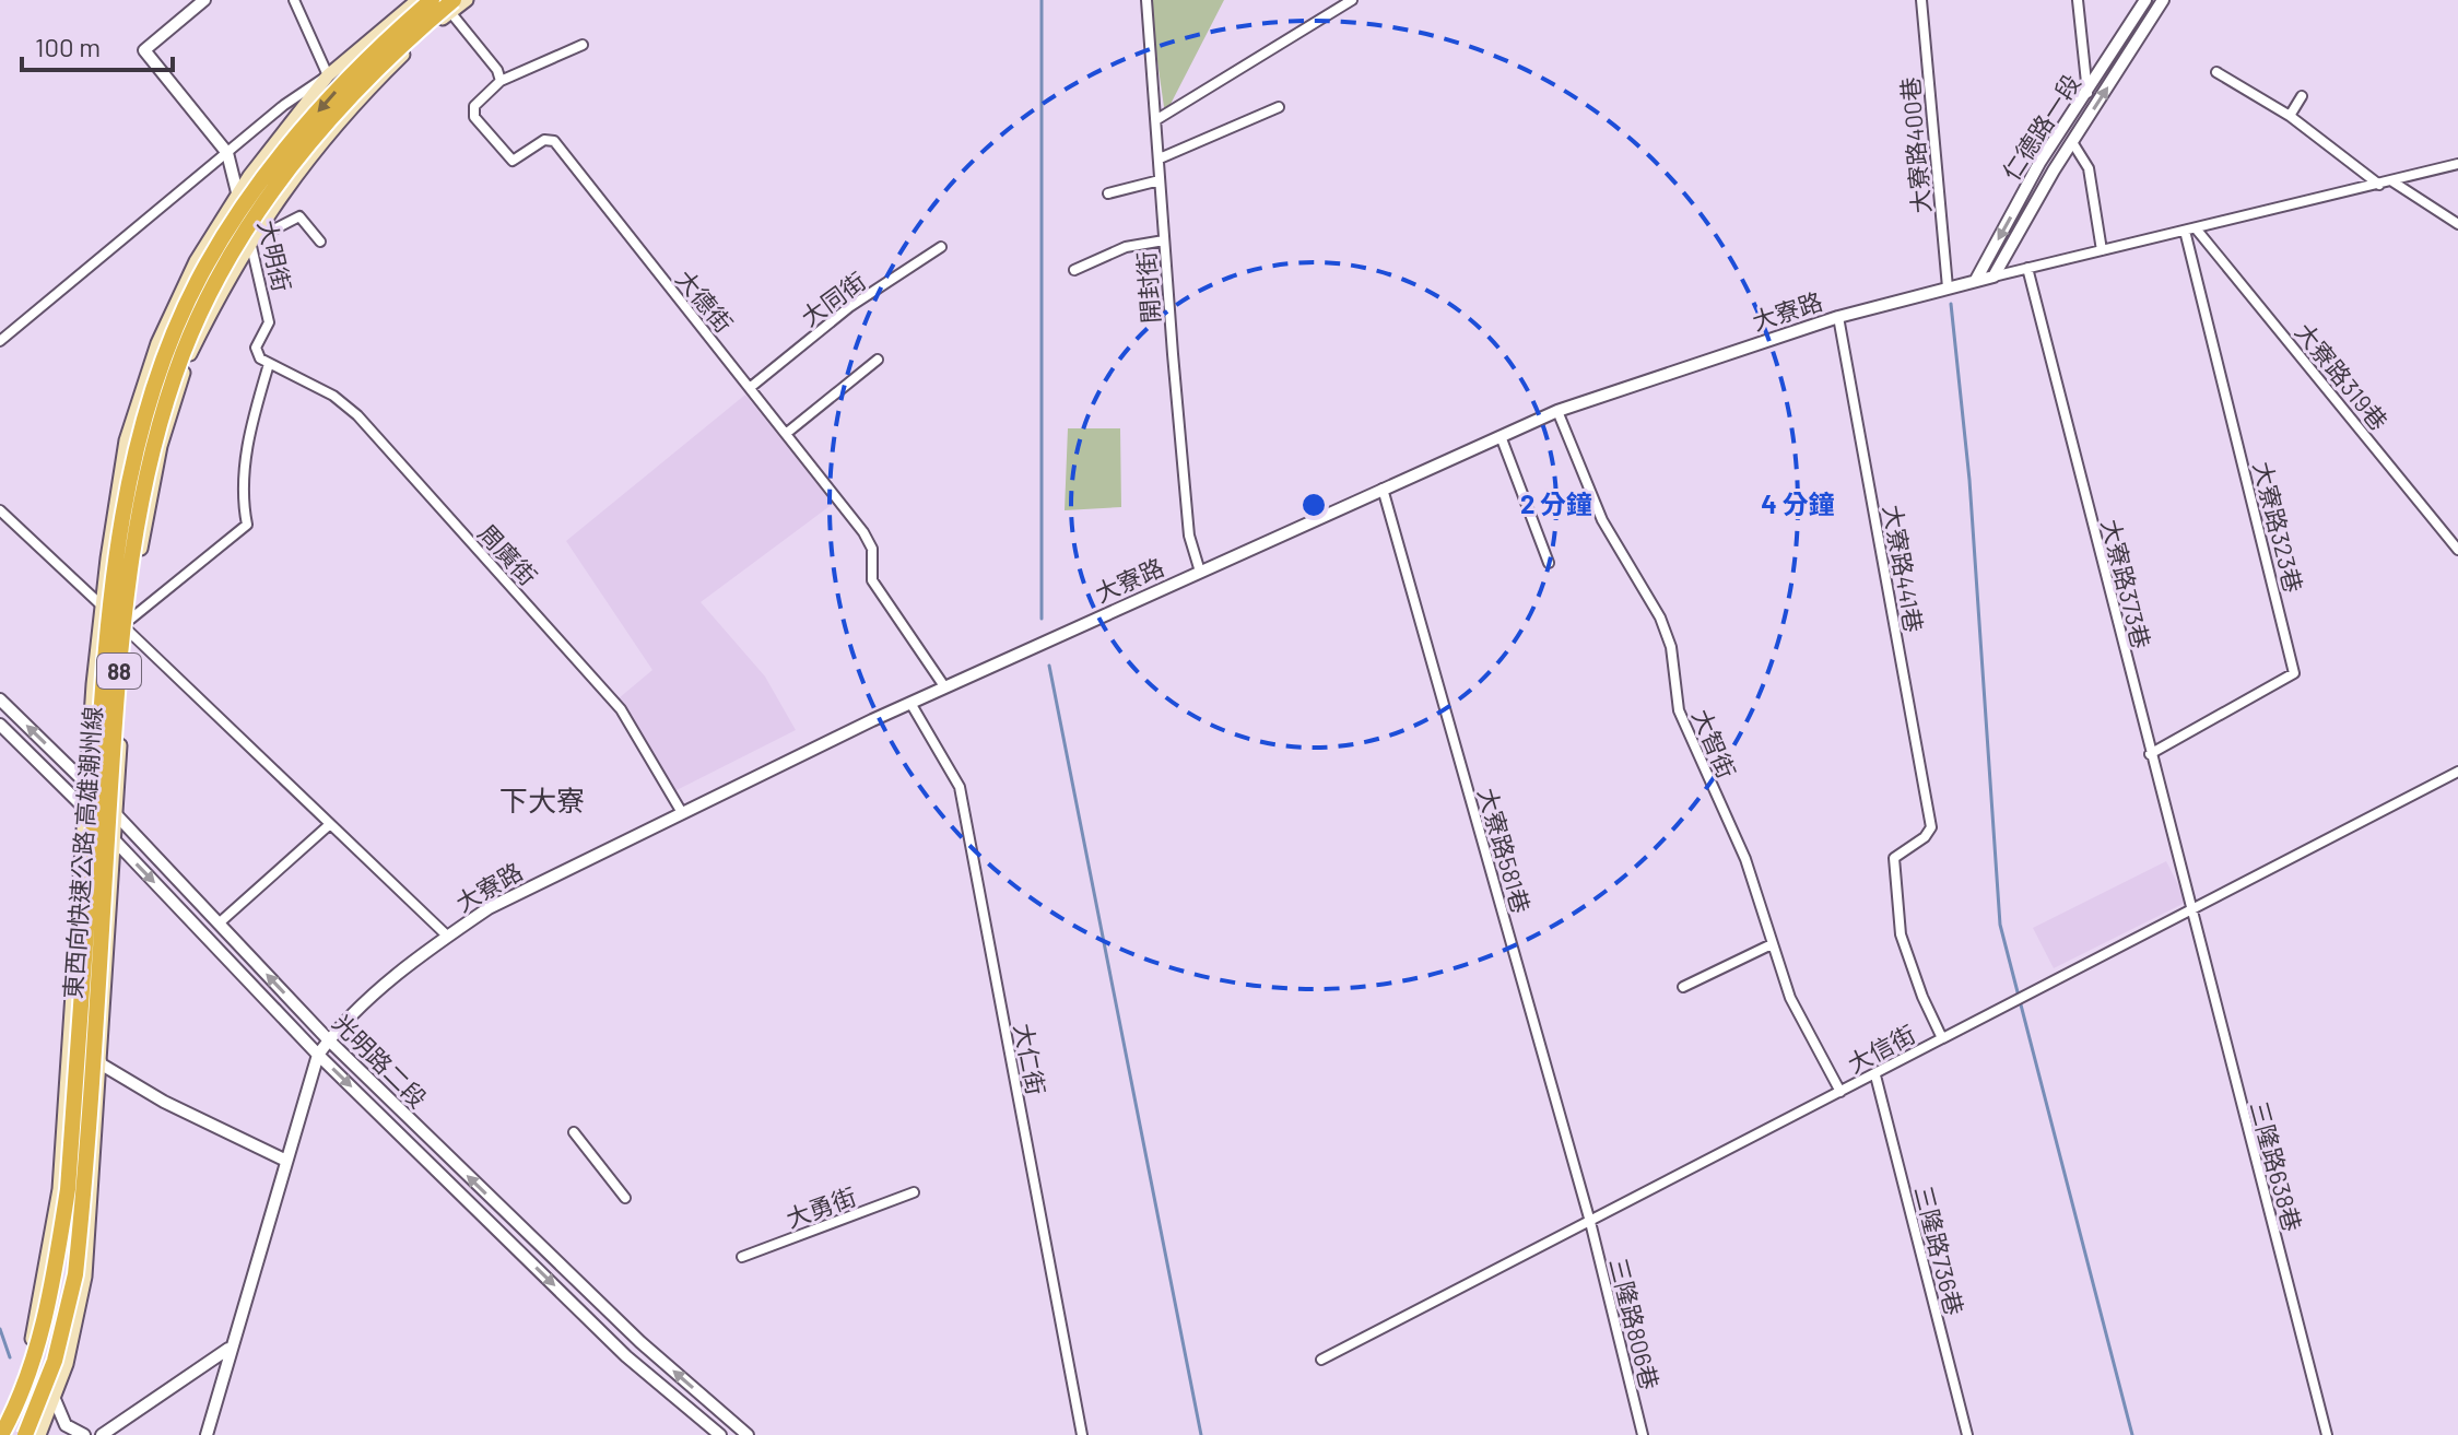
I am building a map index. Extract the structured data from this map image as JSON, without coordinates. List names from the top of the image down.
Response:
{
  "streets": {
    "highway": ["88", "東西向快速公路 高雄潮州線"],
    "street": [
      "仁德路一段",
      "大寮路400巷",
      "大明街",
      "開封街",
      "大同街",
      "大德街",
      "大寮路",
      "大寮路319巷",
      "大寮路323巷",
      "周廣街",
      "大寮路441巷",
      "大寮路373巷",
      "大智街",
      "大寮路581巷",
      "大信街",
      "大仁街",
      "光明路二段",
      "三隆路638巷",
      "大勇街",
      "三隆路736巷",
      "三隆路806巷"
    ]
  },
  "crossings": [
    ["仁德路一段", "大寮路"],
    ["大寮路400巷", "大寮路"],
    ["大明街", "周廣街"],
    ["開封街", "大寮路"],
    ["大同街", "大德街"],
    ["大德街", "大寮路"],
    ["大寮路", "大寮路319巷"],
    ["大寮路", "大寮路323巷"],
    ["大寮路", "周廣街"],
    ["大寮路", "大寮路441巷"],
    ["大寮路", "大寮路373巷"],
    ["大寮路", "大智街"],
    ["大寮路", "大寮路581巷"],
    ["大寮路", "大仁街"],
    ["大寮路", "光明路二段"],
    ["大寮路319巷", "大寮路323巷"],
    ["大寮路323巷", "大寮路373巷"],
    ["大寮路441巷", "大信街"],
    ["大寮路373巷", "大信街"],
    ["大寮路373巷", "三隆路638巷"],
    ["大智街", "大信街"],
    ["大寮路581巷", "大信街"],
    ["大寮路581巷", "三隆路806巷"],
    ["大信街", "三隆路638巷"],
    ["大信街", "三隆路736巷"],
    ["大信街", "三隆路806巷"]
  ],
  "districts": ["下大寮"],
  "scale_bar": "100 m",
  "rings": ["2 分鐘", "4 分鐘"]
}
